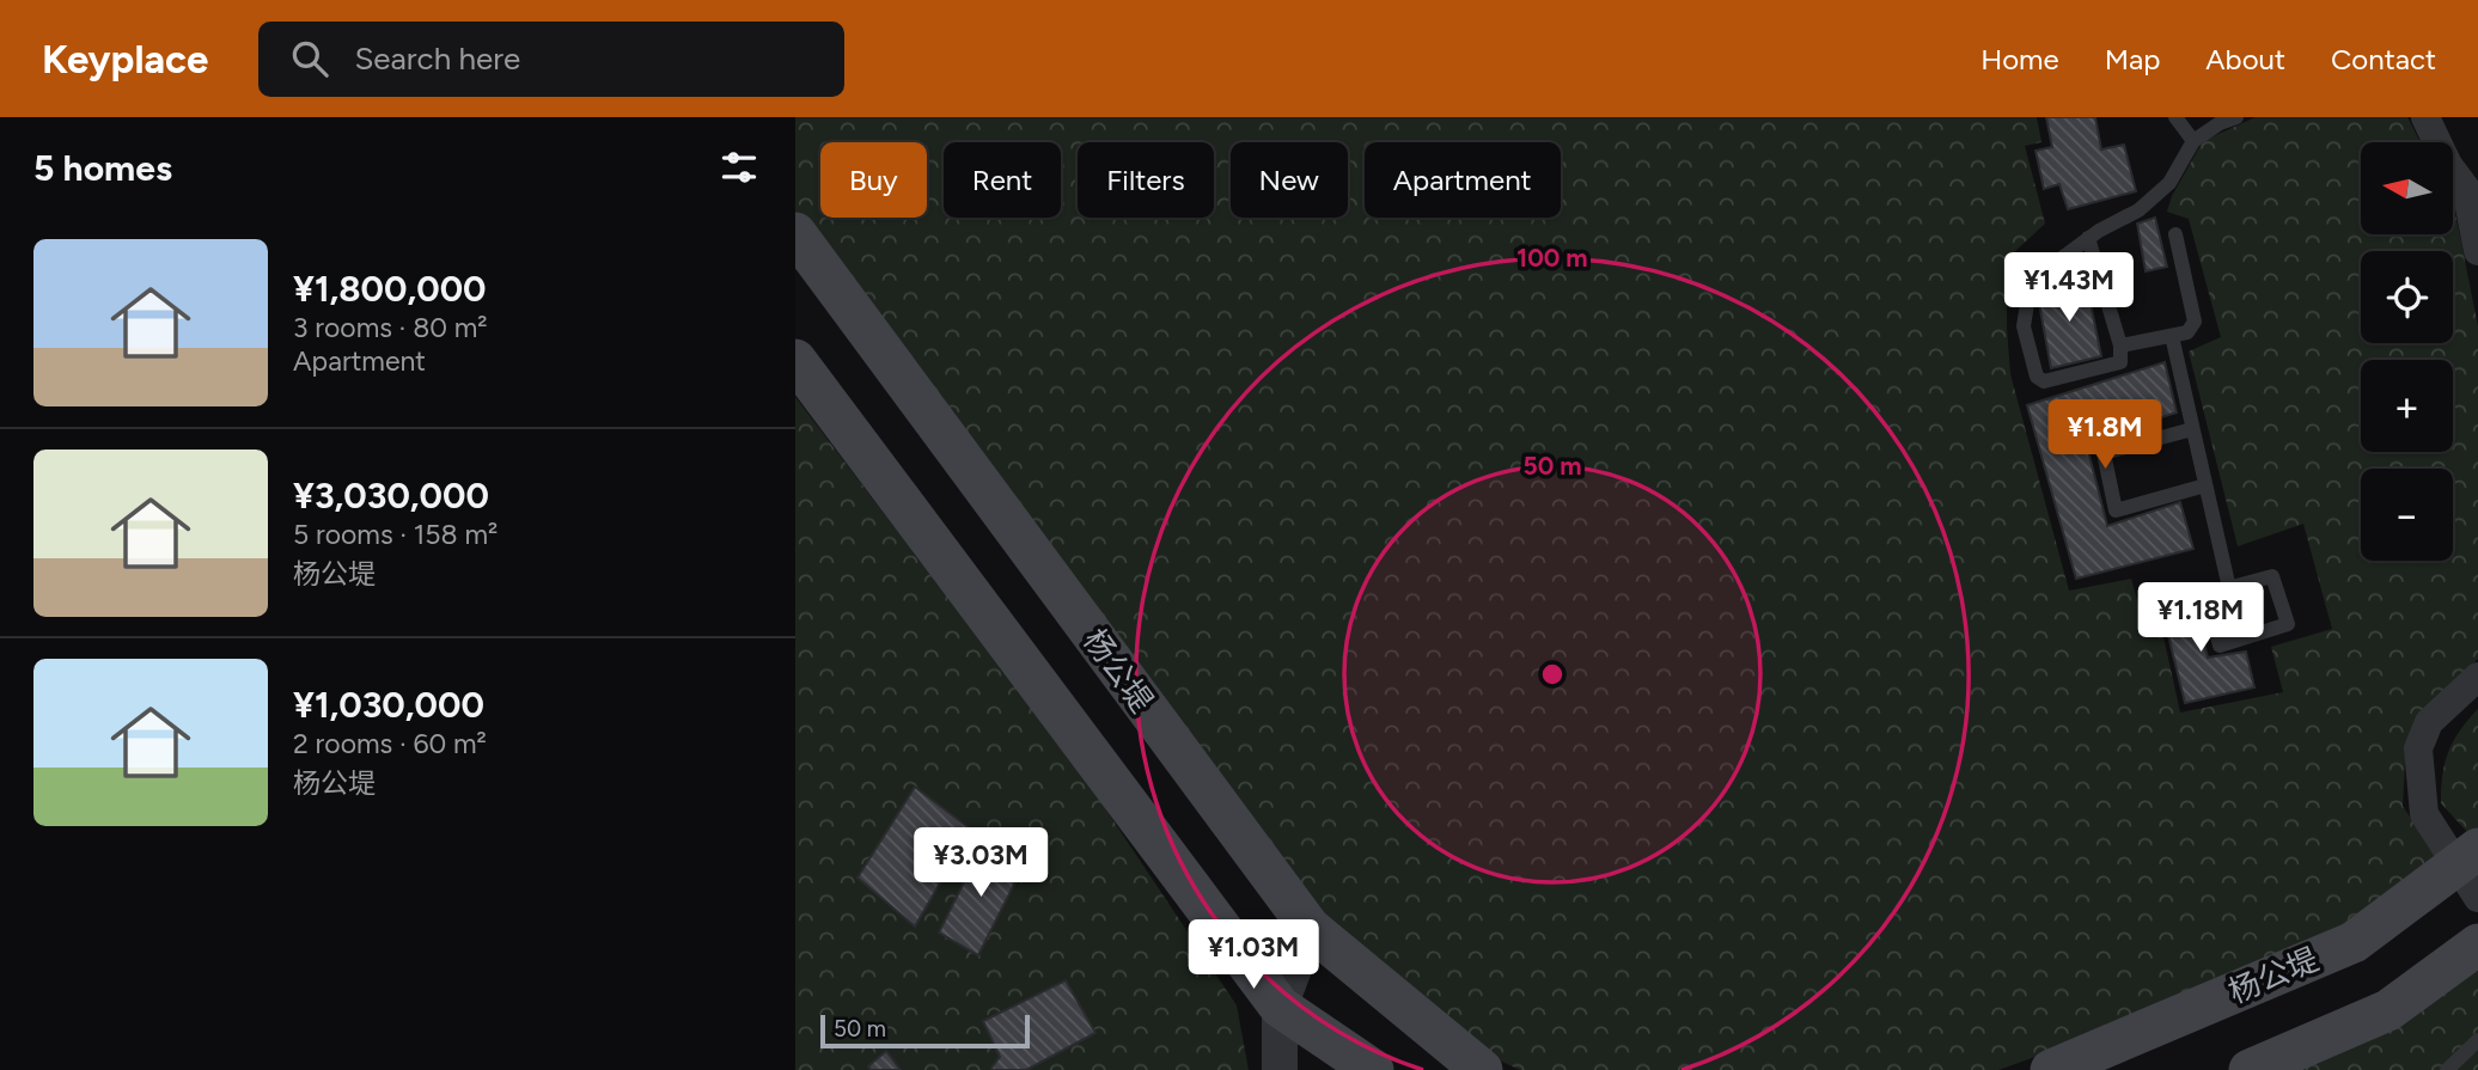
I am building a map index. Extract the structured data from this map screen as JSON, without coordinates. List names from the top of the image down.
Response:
{
  "streets": {
    "main road": ["杨公堤"]
  },
  "scale_bar": "50 m",
  "north": "left",
  "page": {
    "header": "Keyplace",
    "search": "Search here",
    "nav": [
      "Home",
      "Map",
      "About",
      "Contact"
    ],
    "heading": "5 homes",
    "map_buttons": ["+", "−"],
    "chip": [
      "Buy",
      "Rent",
      "Filters",
      "New",
      "Apartment"
    ],
    "list": [
      {
        "name": "¥1,800,000",
        "note": "3 rooms · 80 m² · Apartment"
      },
      {
        "name": "¥3,030,000",
        "note": "5 rooms · 158 m² · 杨公堤"
      },
      {
        "name": "¥1,030,000",
        "note": "2 rooms · 60 m² · 杨公堤"
      }
    ],
    "price": [
      "¥1.43M",
      "¥1.8M",
      "¥1.18M",
      "¥3.03M",
      "¥1.03M"
    ],
    "scale": "50 m"
  },
  "rings": ["100 m", "50 m"]
}
